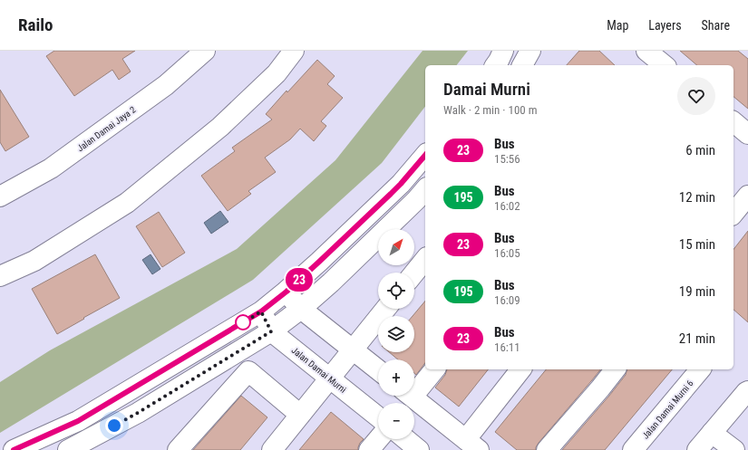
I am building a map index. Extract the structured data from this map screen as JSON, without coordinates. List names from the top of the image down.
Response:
{
  "streets": {
    "street": ["Jalan Damai Jaya 2", "Jalan Damai Murni", "Jalan Damai Murni 6"]
  },
  "lines": ["bus line 23"],
  "north": "top right",
  "page": {
    "header": "Railo",
    "nav": ["Map", "Layers", "Share"],
    "on_map": "23",
    "heading": ["Damai Murni", "Walk · 2 min · 100 m"],
    "list": [
      {
        "mark": "23",
        "name": "Bus",
        "note": "15:56",
        "value": "6 min"
      },
      {
        "mark": "195",
        "name": "Bus",
        "note": "16:02",
        "value": "12 min"
      },
      {
        "mark": "23",
        "name": "Bus",
        "note": "16:05",
        "value": "15 min"
      },
      {
        "mark": "195",
        "name": "Bus",
        "note": "16:09",
        "value": "19 min"
      },
      {
        "mark": "23",
        "name": "Bus",
        "note": "16:11",
        "value": "21 min"
      }
    ],
    "map_buttons": ["+", "−"]
  }
}
